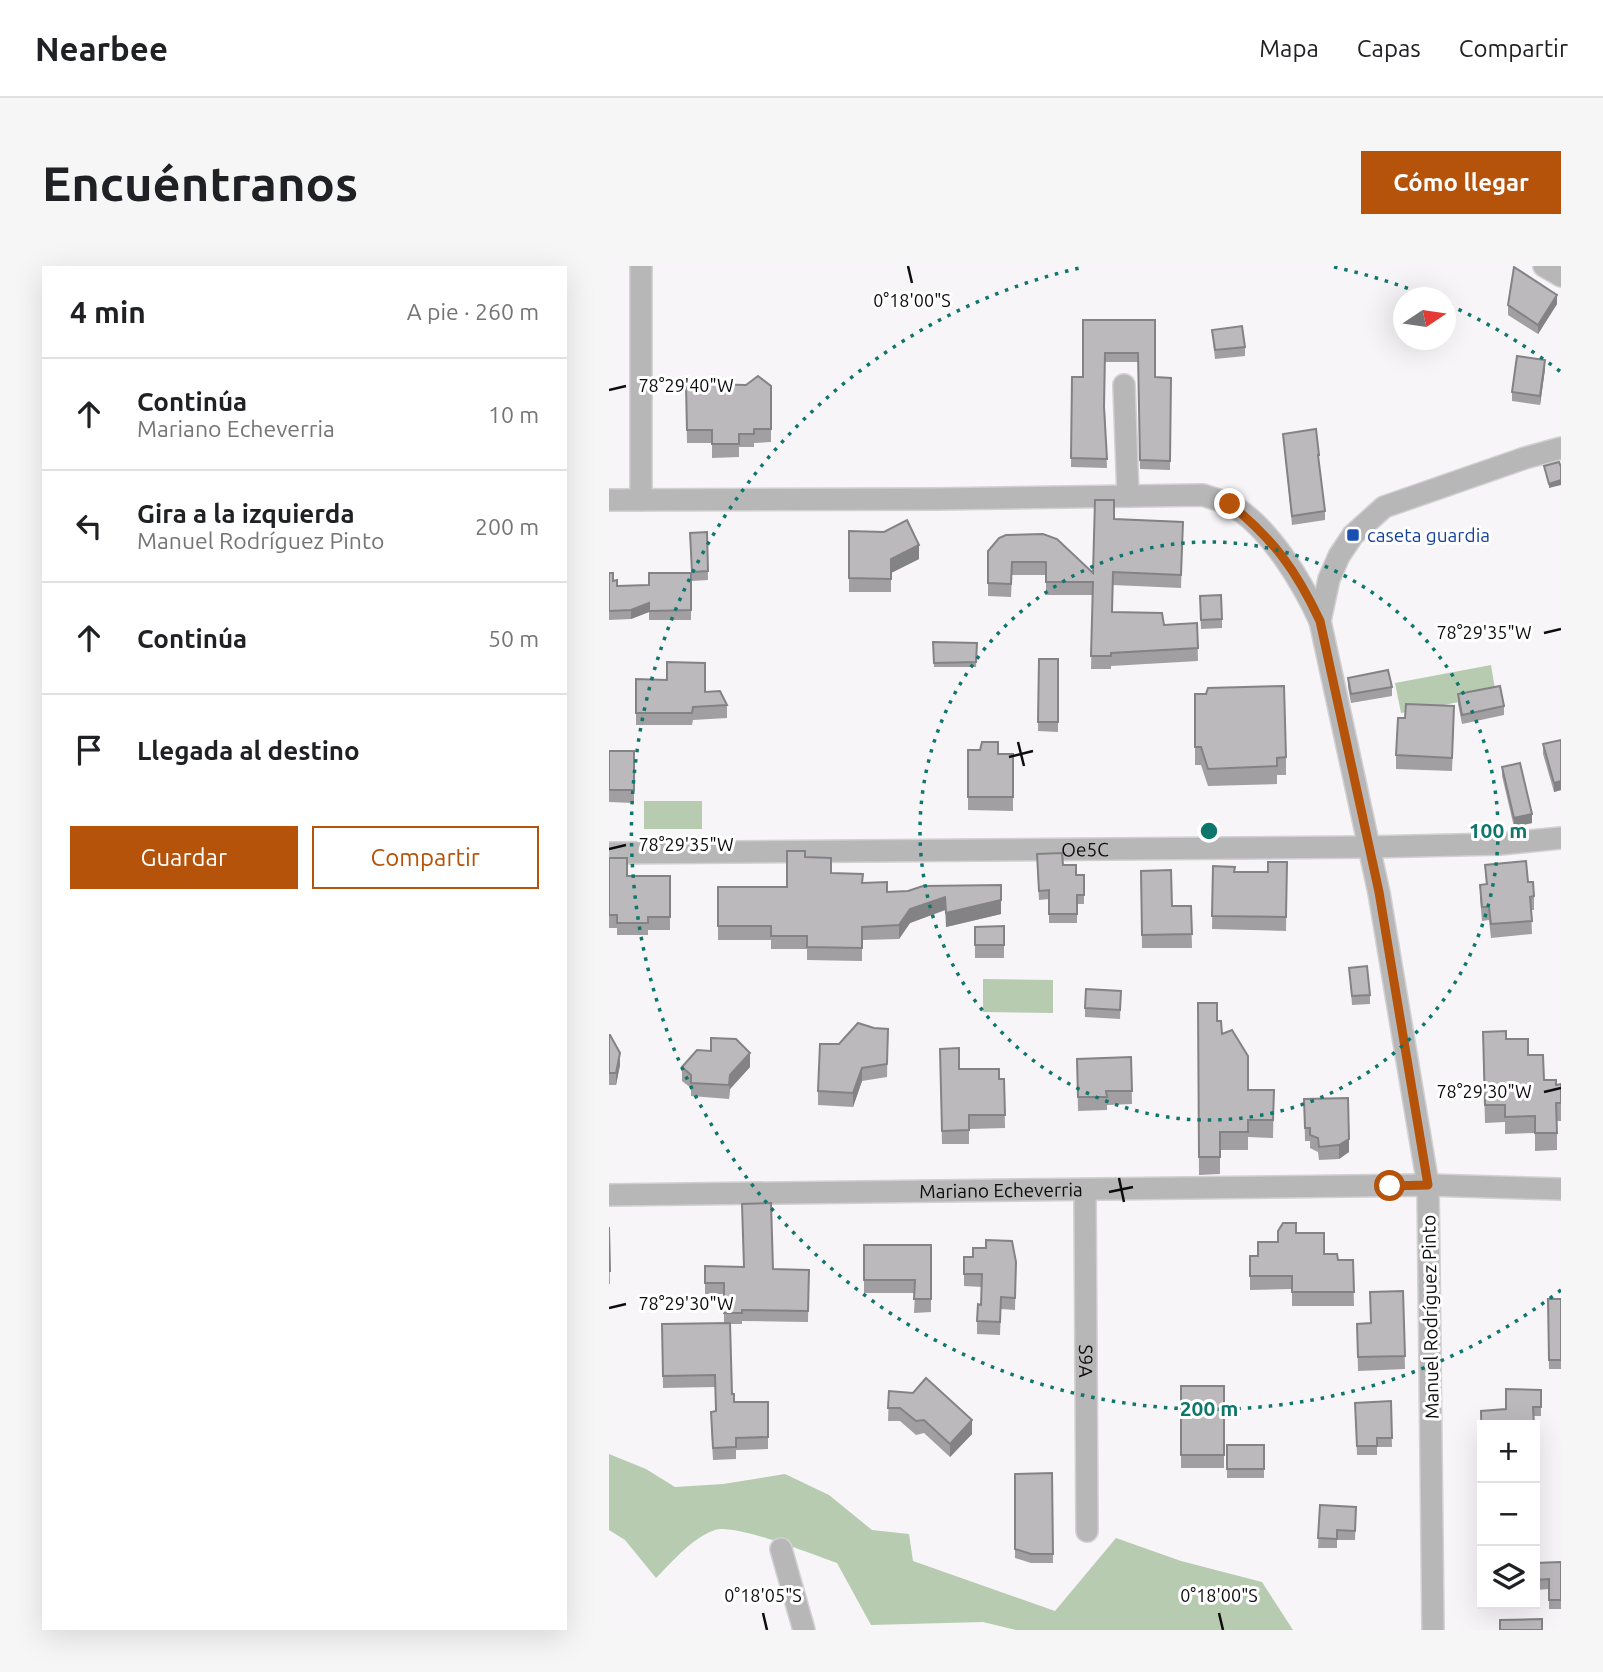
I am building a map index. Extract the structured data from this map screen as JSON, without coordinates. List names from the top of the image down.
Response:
{
  "streets": {
    "street": [
      "Oe5C",
      "Mariano Echeverria",
      "Manuel Rodríguez Pinto",
      "S9A"
    ]
  },
  "crossings": [
    ["Oe5C", "Manuel Rodríguez Pinto"],
    ["Mariano Echeverria", "Manuel Rodríguez Pinto"],
    ["Mariano Echeverria", "S9A"]
  ],
  "places": {
    "transit": ["caseta guardia"]
  },
  "north": "right",
  "page": {
    "header": "Nearbee",
    "nav": ["Mapa", "Capas", "Compartir"],
    "buttons": [
      "Cómo llegar",
      ["Guardar", "Compartir"]
    ],
    "title": "Encuéntranos",
    "heading": ["4 min", "A pie · 260 m"],
    "list": [
      ["Continúa", "Mariano Echeverria", "10 m"],
      ["Gira a la izquierda", "Manuel Rodríguez Pinto", "200 m"],
      ["Continúa", "50 m"],
      "Llegada al destino"
    ],
    "map_buttons": ["+", "−"]
  },
  "coordinates": [
    "0°18'00\"S",
    "78°29'40\"W",
    "78°29'35\"W",
    "78°29'30\"W",
    "0°18'05\"S"
  ],
  "rings": ["100 m", "200 m"]
}
